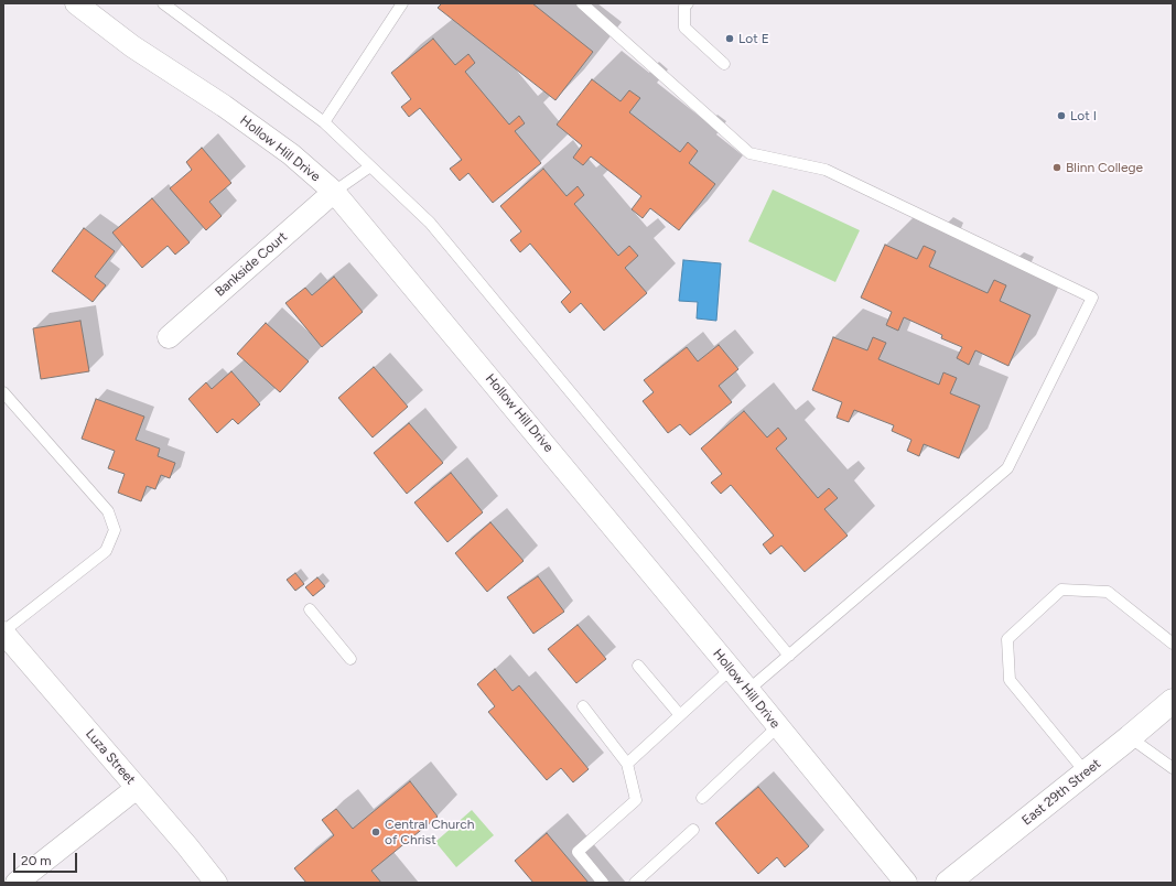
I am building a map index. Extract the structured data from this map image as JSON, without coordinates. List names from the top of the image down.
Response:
{
  "streets": {
    "main road": ["East 29th Street"],
    "street": ["Hollow Hill Drive", "Bankside Court", "Luza Street"]
  },
  "crossings": [
    ["Hollow Hill Drive", "Bankside Court"]
  ],
  "places": [
    "Lot E",
    "Lot I",
    "Blinn College",
    "Central Church of Christ"
  ],
  "scale_bar": "20 m"
}
